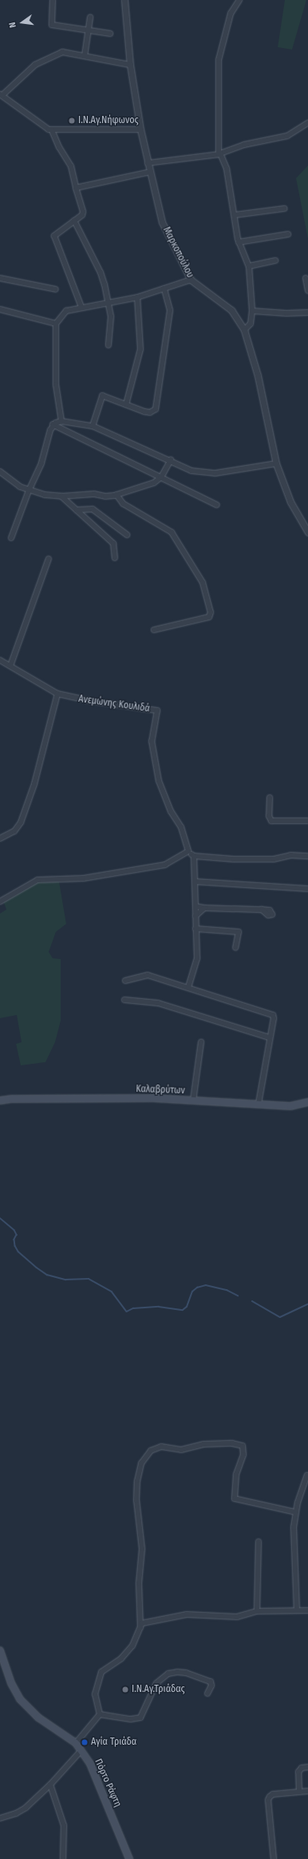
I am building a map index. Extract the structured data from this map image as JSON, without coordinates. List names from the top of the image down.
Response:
{
  "streets": {
    "main road": ["Καλαβρύτων", "Πόρτο Ράφτη"],
    "street": ["Μαρκοπούλου", "Ανεμώνης Κουλιδά"]
  },
  "places": ["Ι.Ν.Αγ.Νήφωνος", "Ι.Ν.Αγ.Τριάδας", "Αγία Τριάδα"],
  "north": "left"
}
